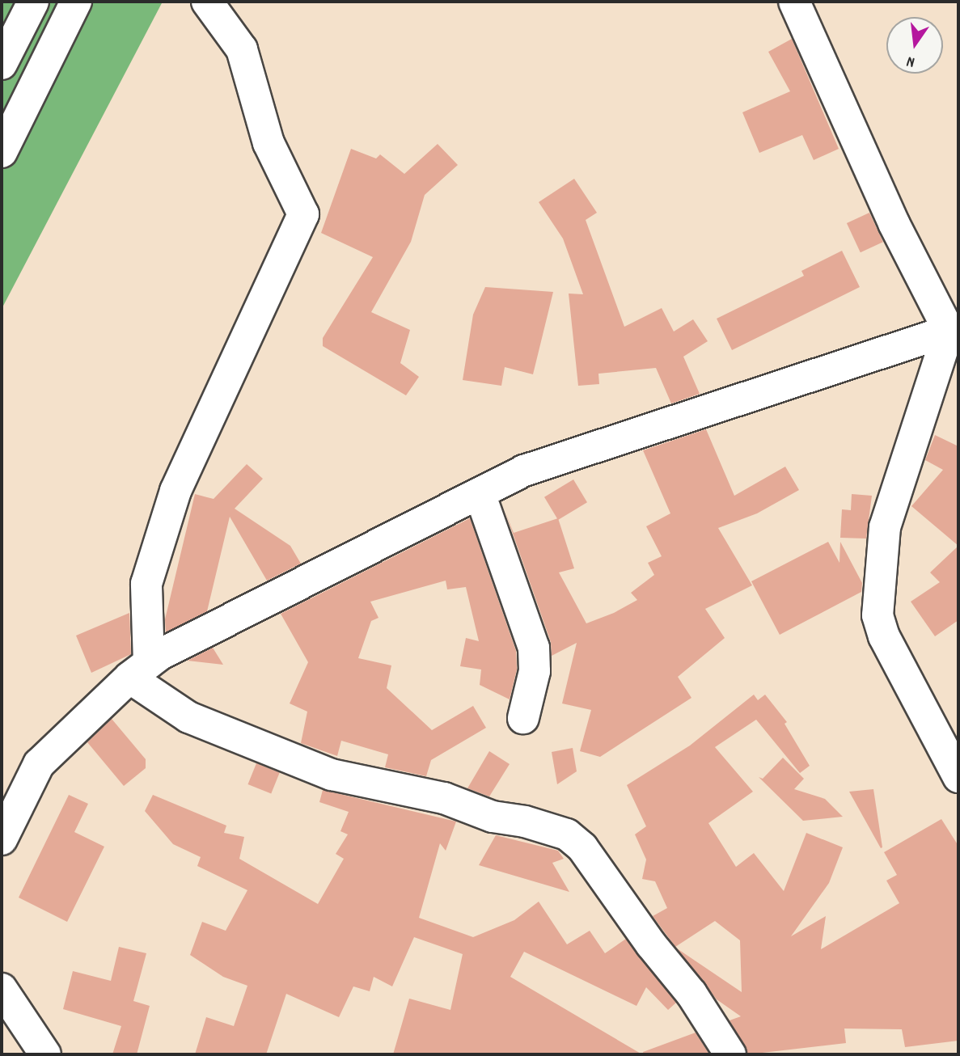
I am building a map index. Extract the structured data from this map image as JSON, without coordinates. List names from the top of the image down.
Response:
{
  "north": "bottom"
}
